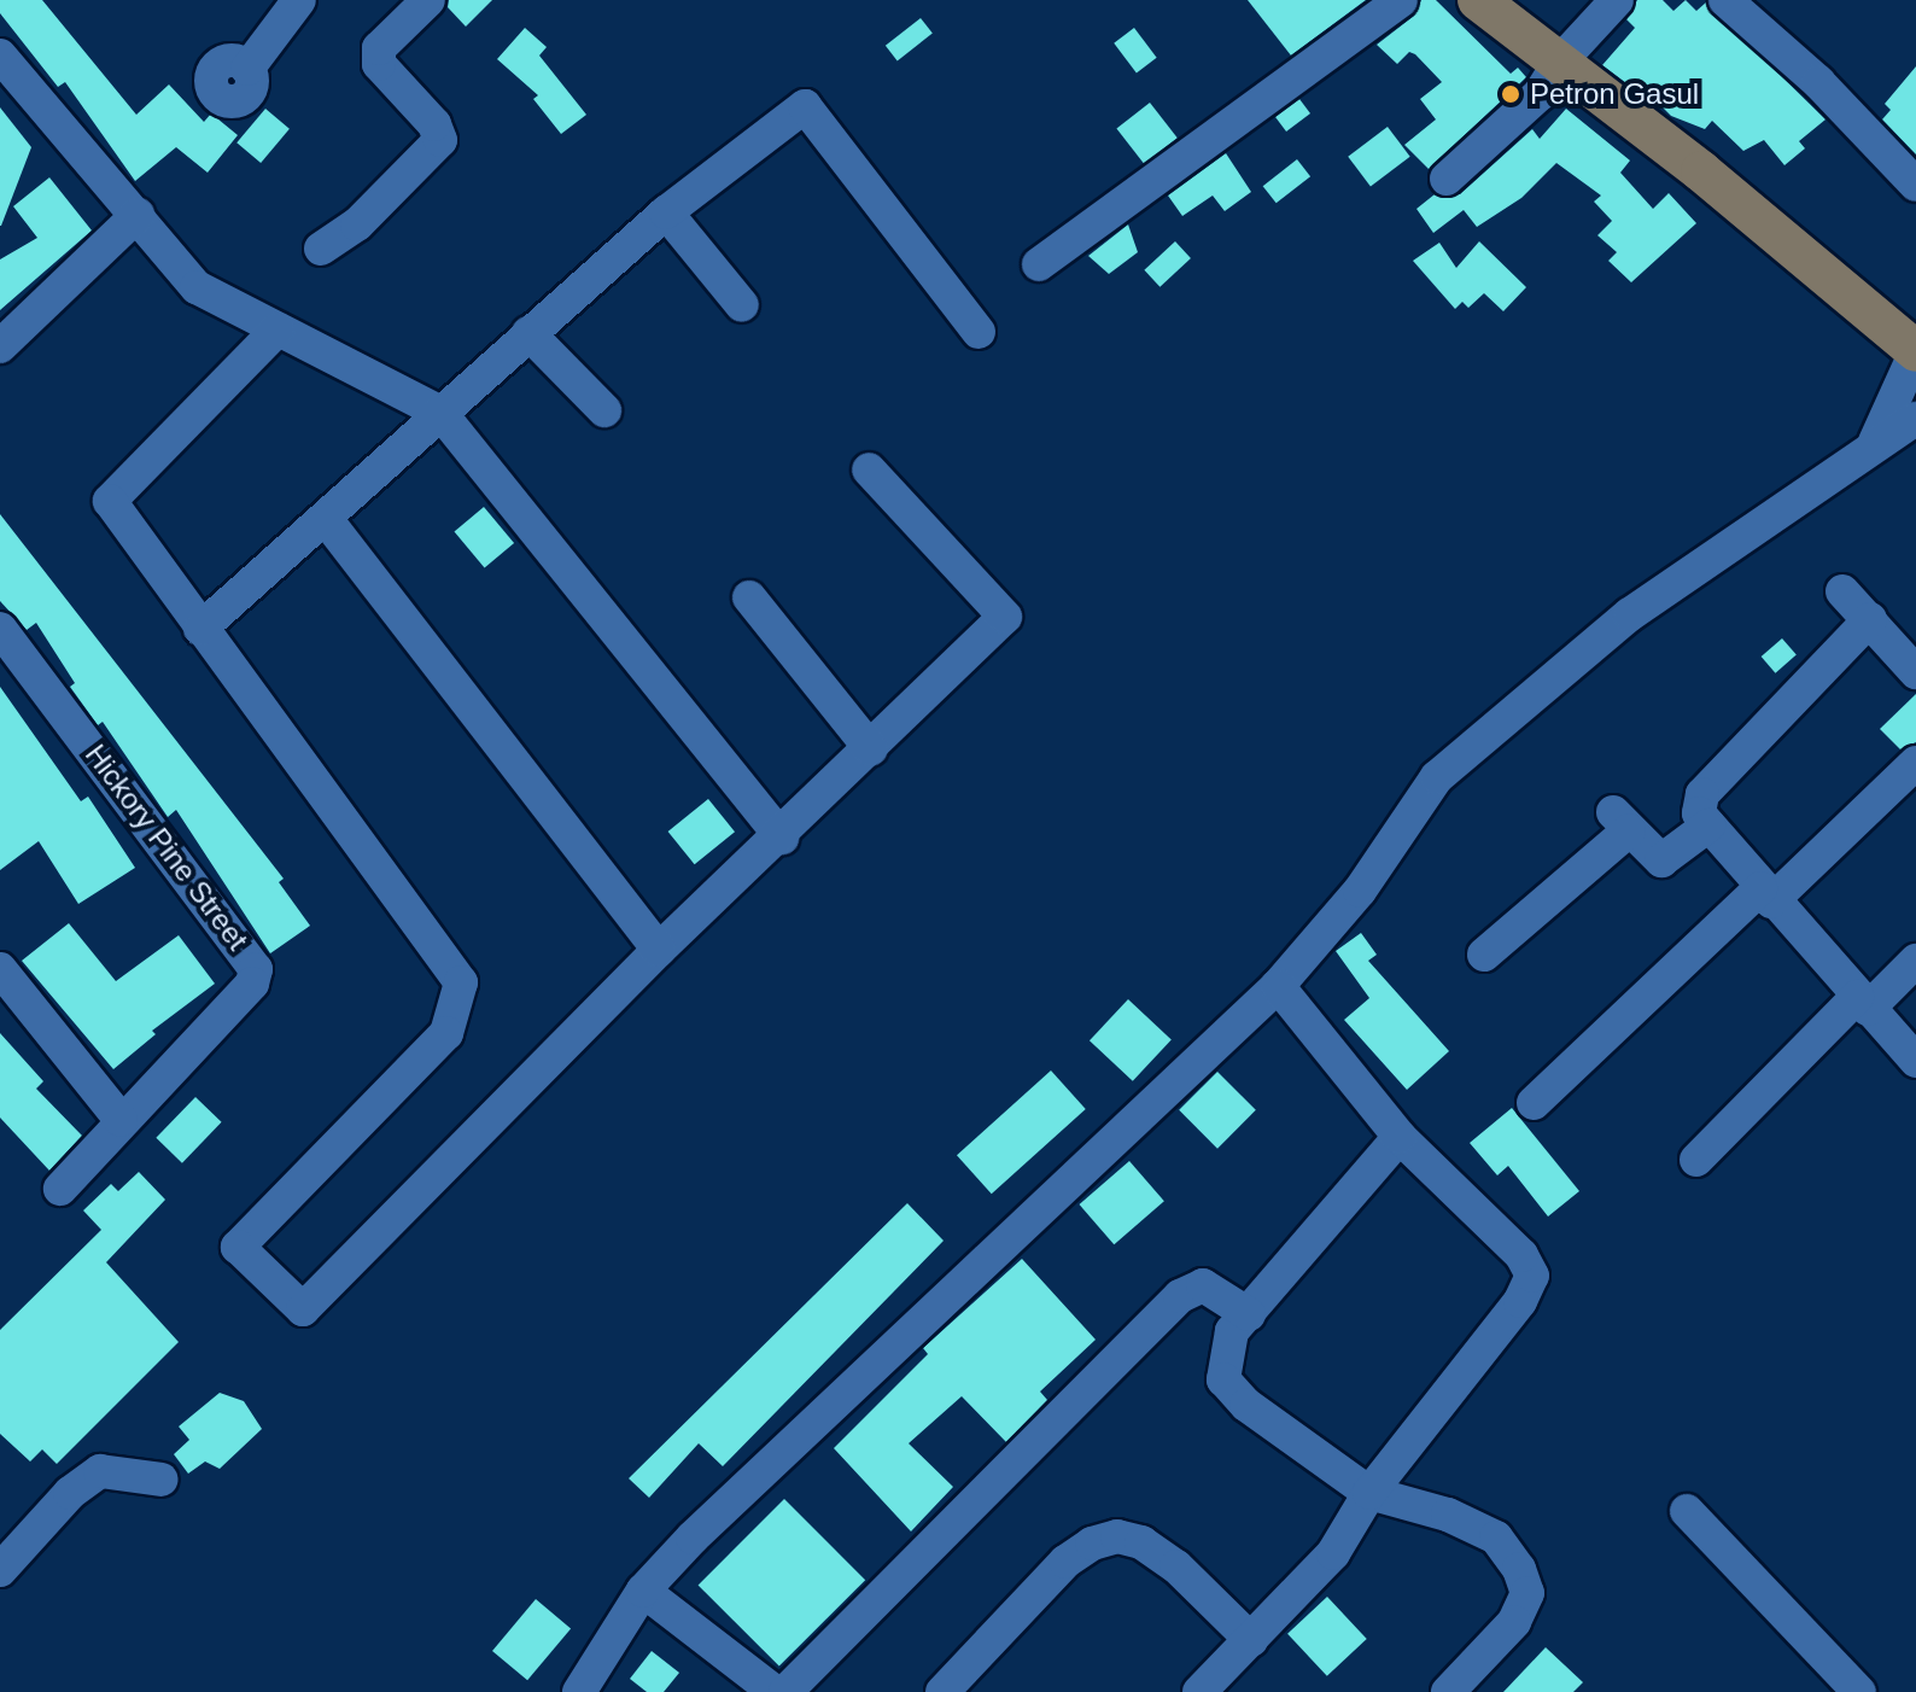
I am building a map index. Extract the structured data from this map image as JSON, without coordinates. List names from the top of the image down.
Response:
{
  "streets": {
    "street": ["Hickory Pine Street"]
  },
  "places": ["Petron Gasul"]
}
